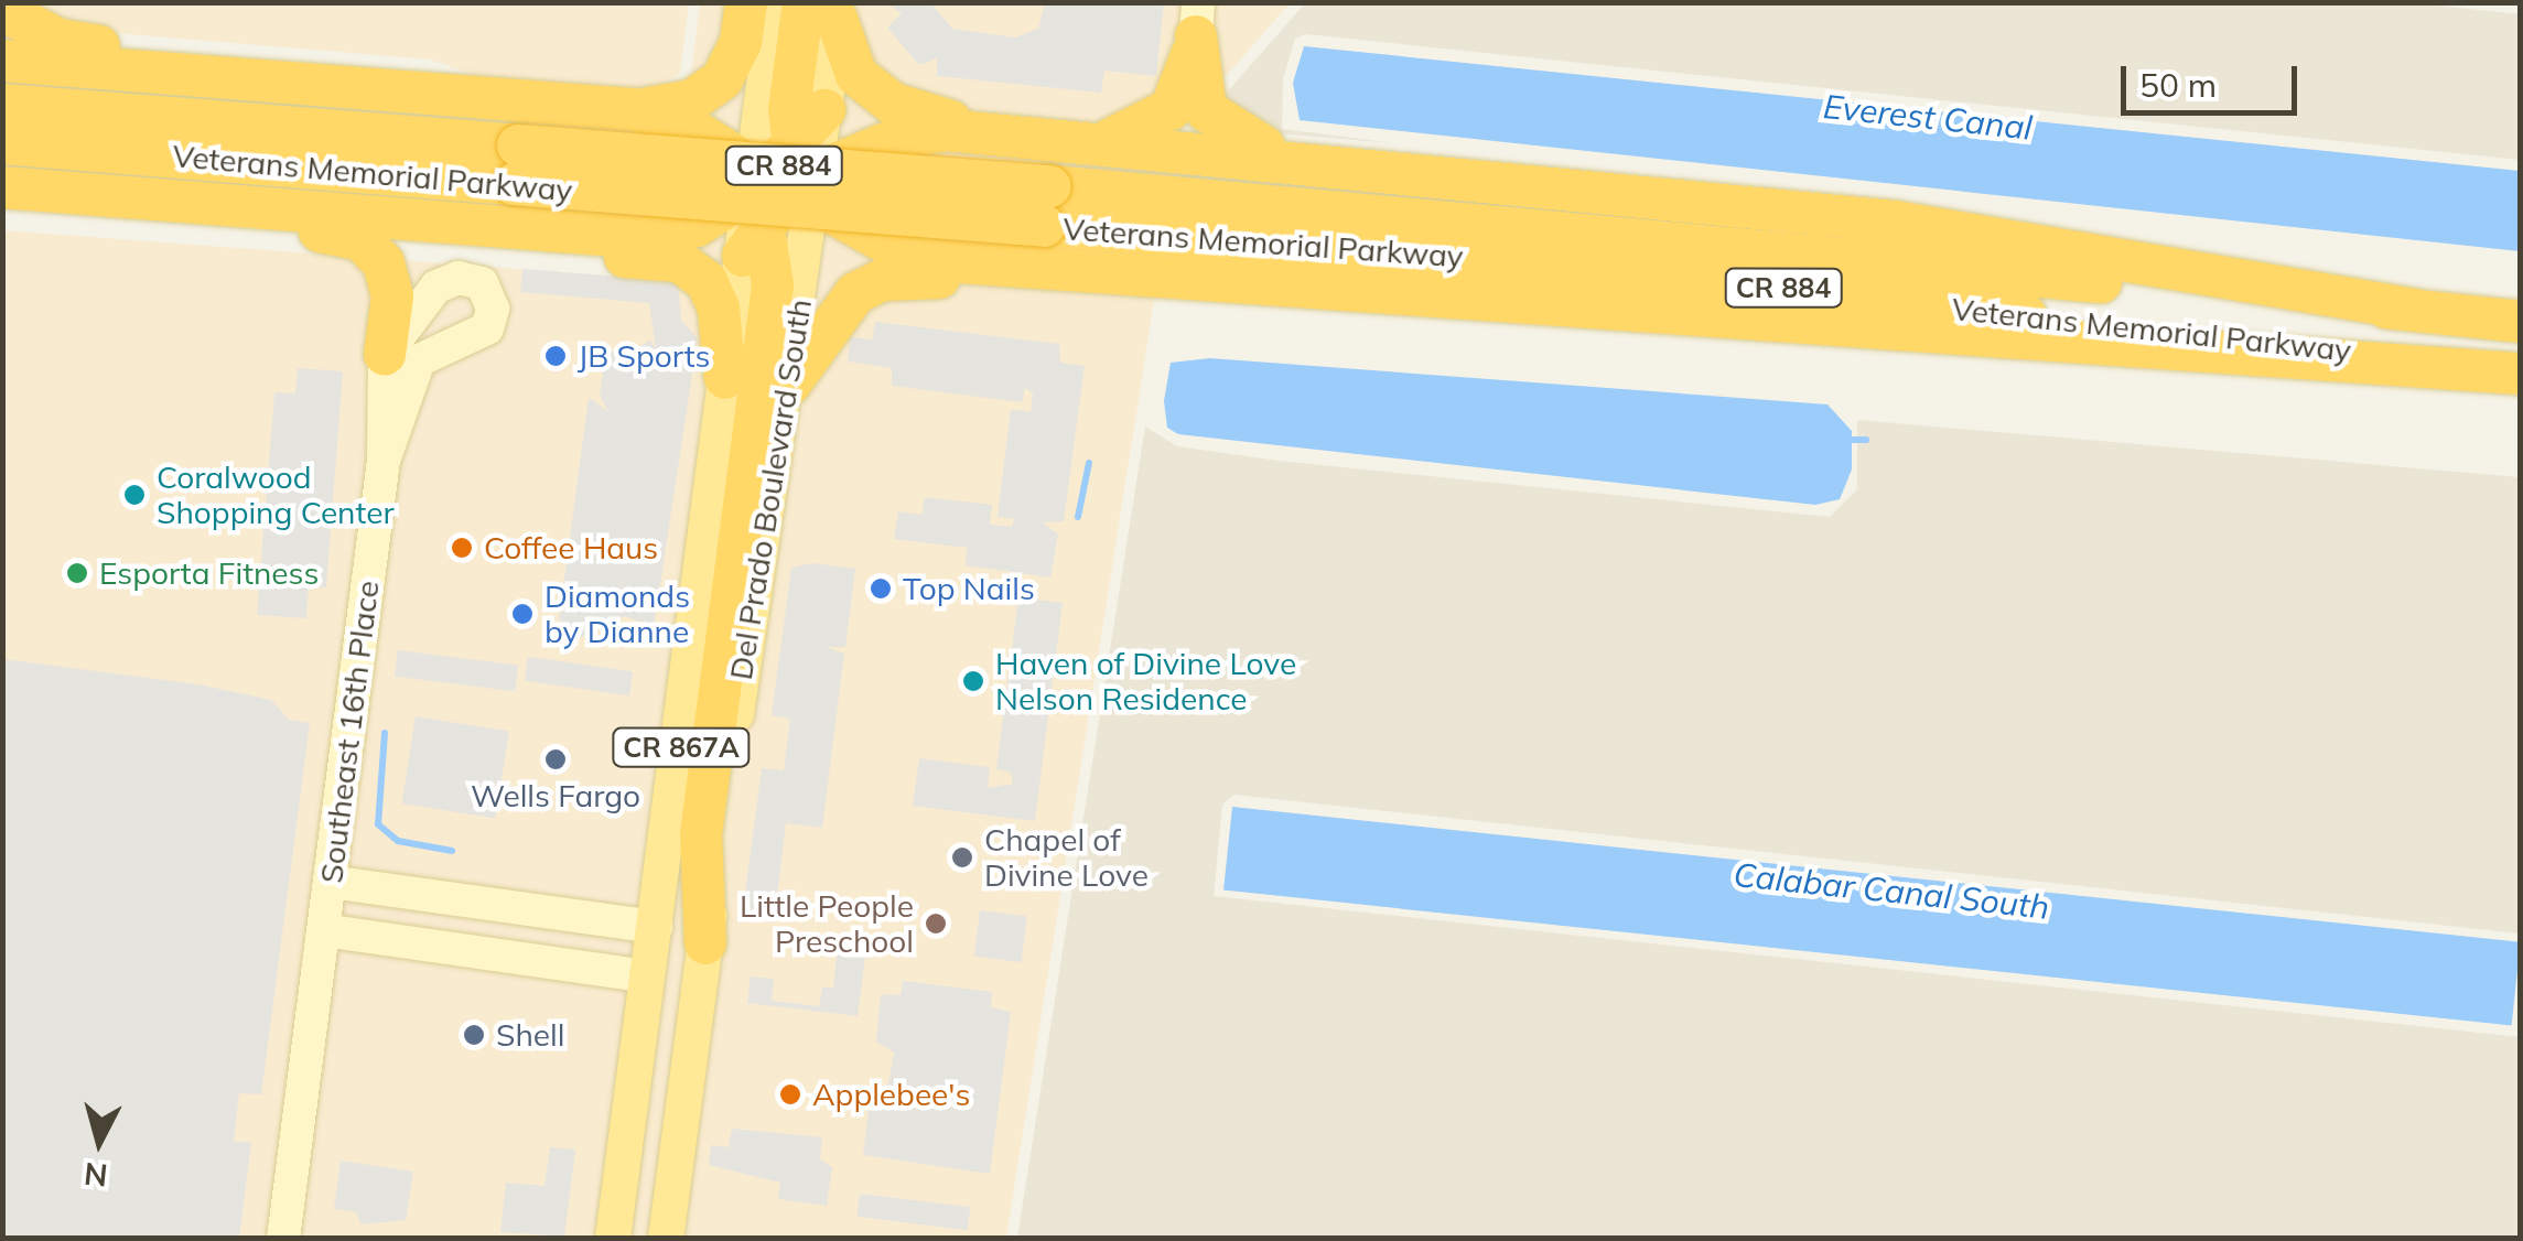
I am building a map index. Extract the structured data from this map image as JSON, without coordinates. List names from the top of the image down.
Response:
{
  "streets": {
    "highway": ["CR 884", "Veterans Memorial Parkway"],
    "main road": ["Del Prado Boulevard South", "CR 867A"],
    "street": ["Southeast 16th Place"]
  },
  "water": ["Everest Canal", "Calabar Canal South"],
  "places": [
    "JB Sports",
    "Coralwood Shopping Center",
    "Coffee Haus",
    "Esporta Fitness",
    "Top Nails",
    "Diamonds by Dianne",
    "Haven of Divine Love Nelson Residence",
    "Wells Fargo",
    "Chapel of Divine Love",
    "Little People Preschool",
    "Shell",
    "Applebee's"
  ],
  "scale_bar": "50 m",
  "north": "bottom"
}
